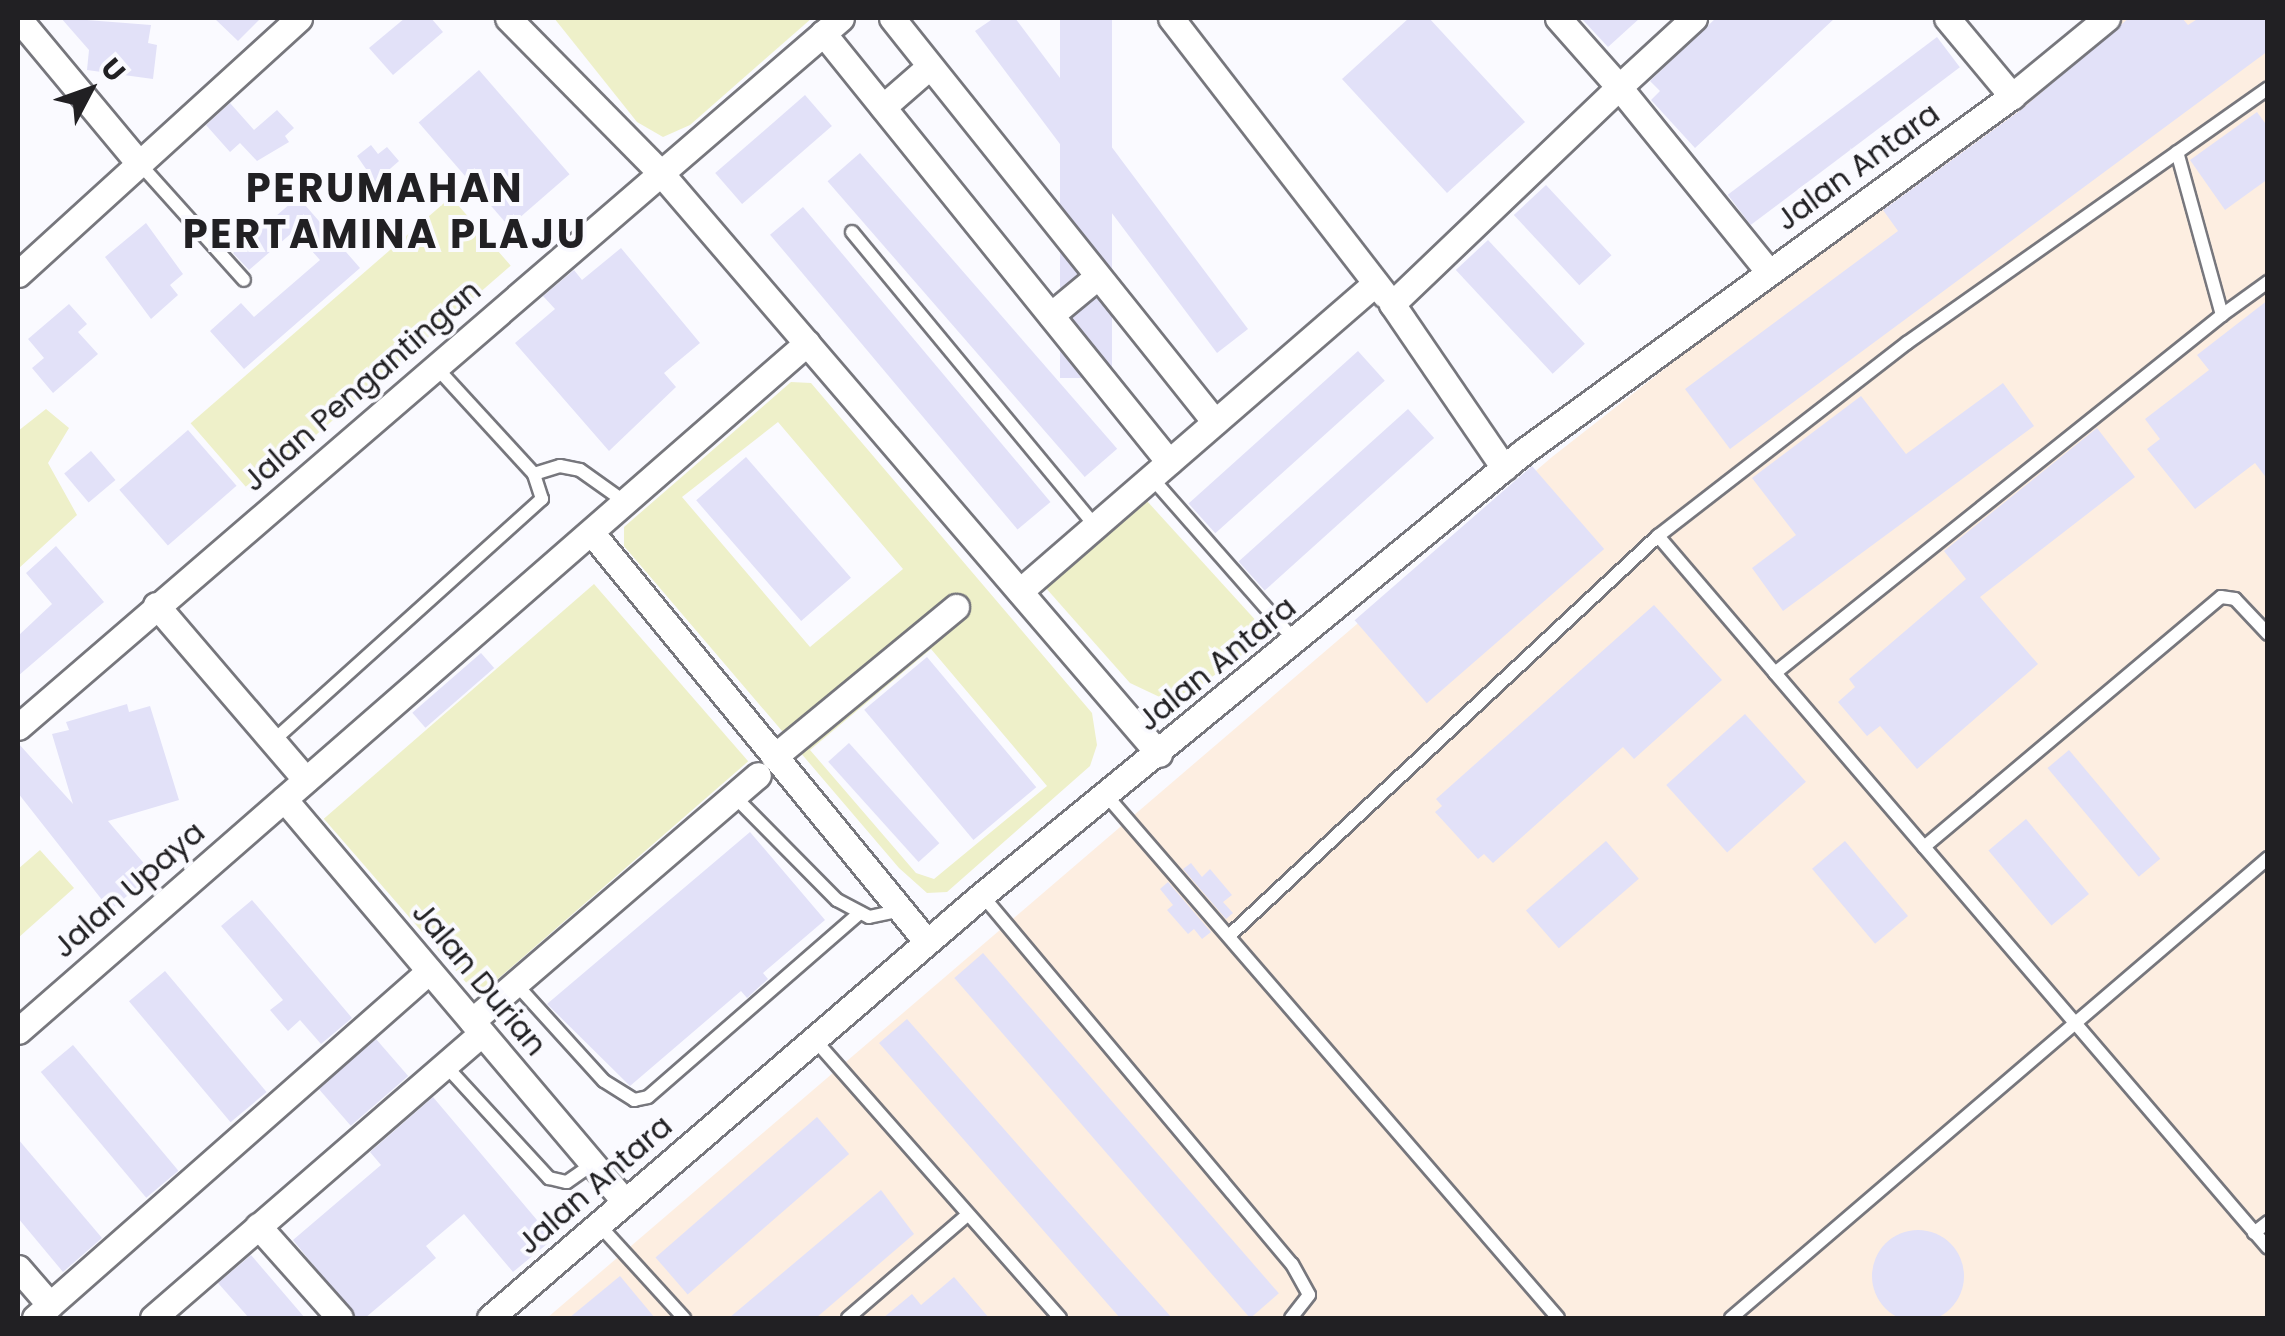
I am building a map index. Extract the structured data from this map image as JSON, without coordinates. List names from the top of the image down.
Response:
{
  "streets": {
    "street": [
      "Jalan Antara",
      "Jalan Pengantingan",
      "Jalan Upaya",
      "Jalan Durian"
    ]
  },
  "crossings": [
    ["Jalan Antara", "Jalan Durian"],
    ["Jalan Upaya", "Jalan Durian"]
  ],
  "districts": ["PERUMAHAN PERTAMINA PLAJU"],
  "north": "top right"
}
